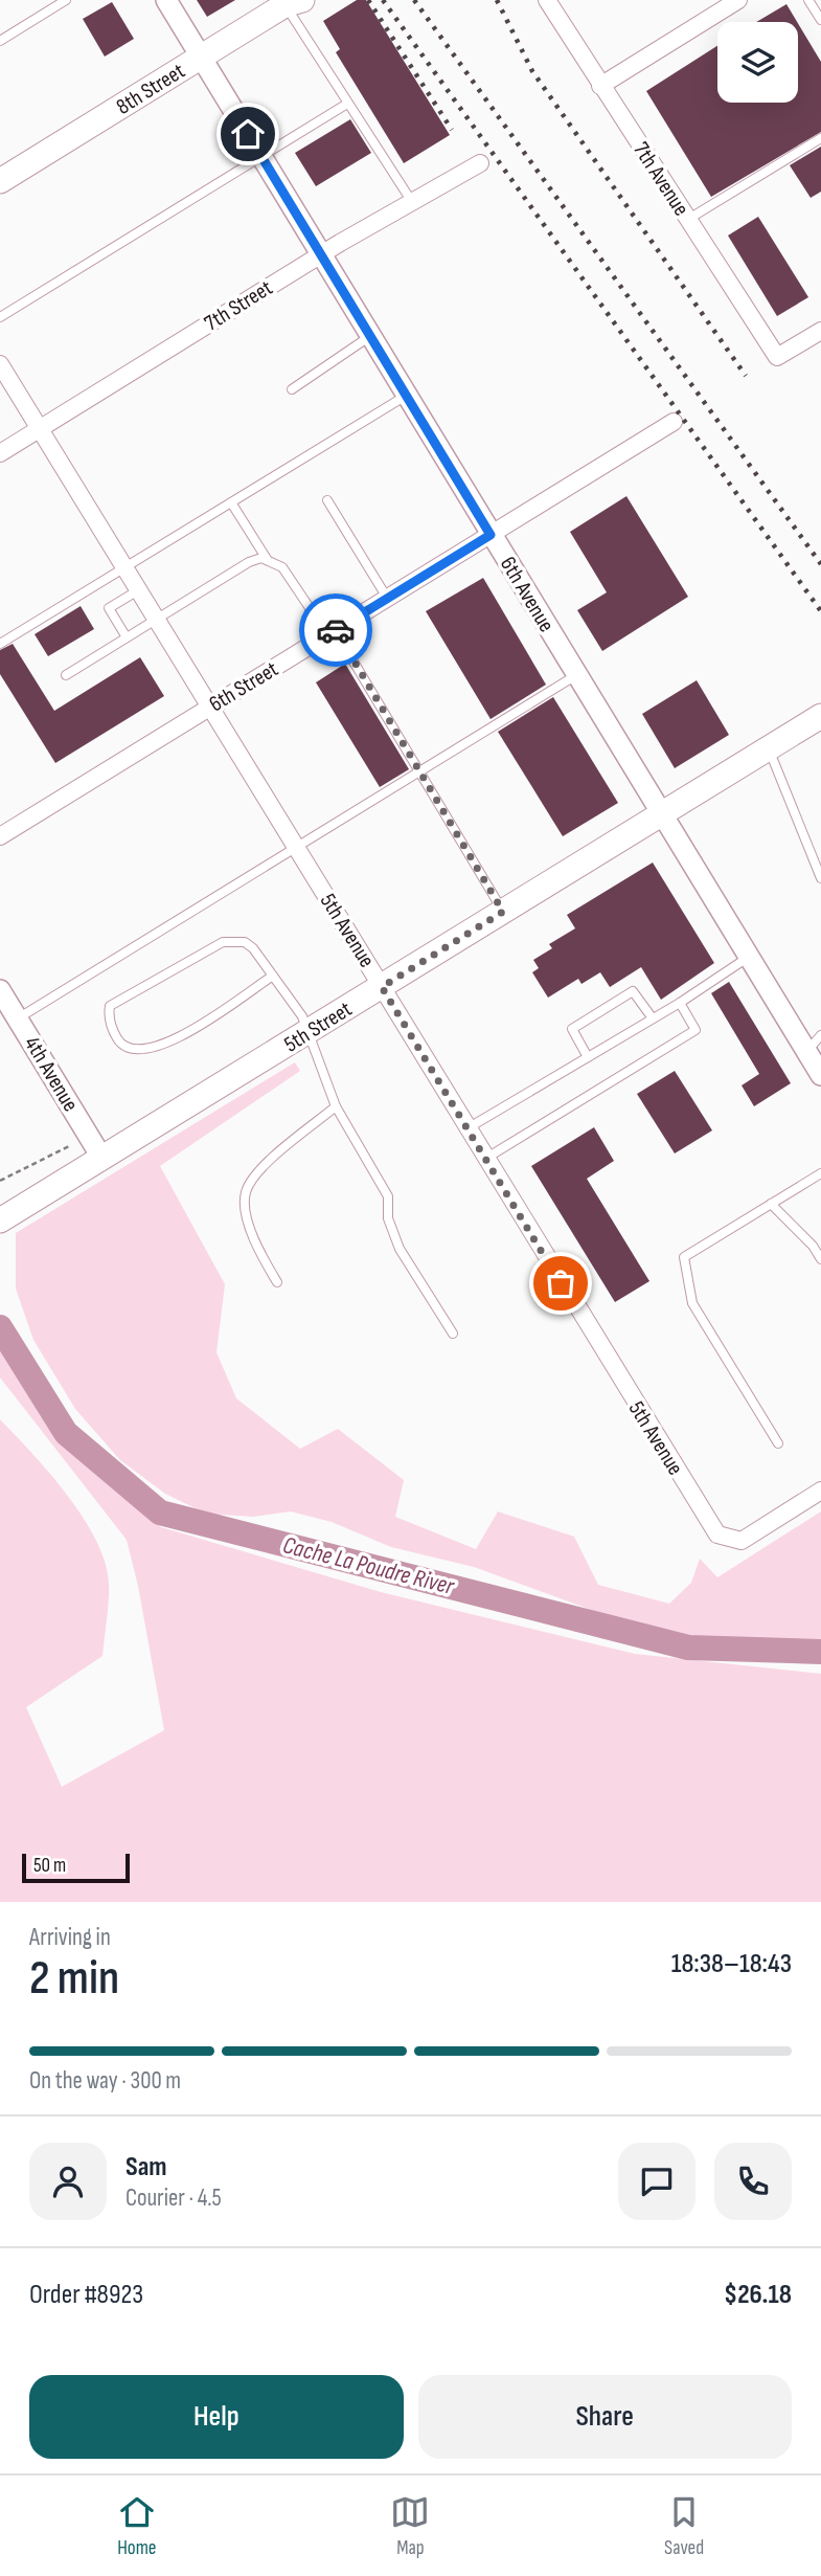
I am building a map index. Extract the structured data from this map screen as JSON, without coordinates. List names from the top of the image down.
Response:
{
  "streets": {
    "main road": ["8th Street", "5th Street"],
    "street": [
      "7th Avenue",
      "7th Street",
      "6th Avenue",
      "6th Street",
      "5th Avenue",
      "4th Avenue"
    ]
  },
  "crossings": [
    ["8th Street", "6th Avenue"],
    ["7th Street", "6th Avenue"],
    ["7th Street", "5th Avenue"],
    ["6th Avenue", "6th Street"],
    ["6th Avenue", "5th Street"],
    ["6th Street", "5th Avenue"],
    ["5th Avenue", "5th Street"],
    ["5th Street", "4th Avenue"]
  ],
  "water": ["Cache La Poudre River"],
  "scale_bar": "50 m",
  "page": {
    "scale": "50 m",
    "heading": ["2 min", "Arriving in", "18:38–18:43"],
    "panel": [
      "Sam",
      "Courier · 4.5",
      "Order #8923",
      "$26.18"
    ],
    "bar": "On the way · 300 m",
    "buttons": ["Help", "Share"],
    "tabs": ["Home", "Map", "Saved"]
  }
}
